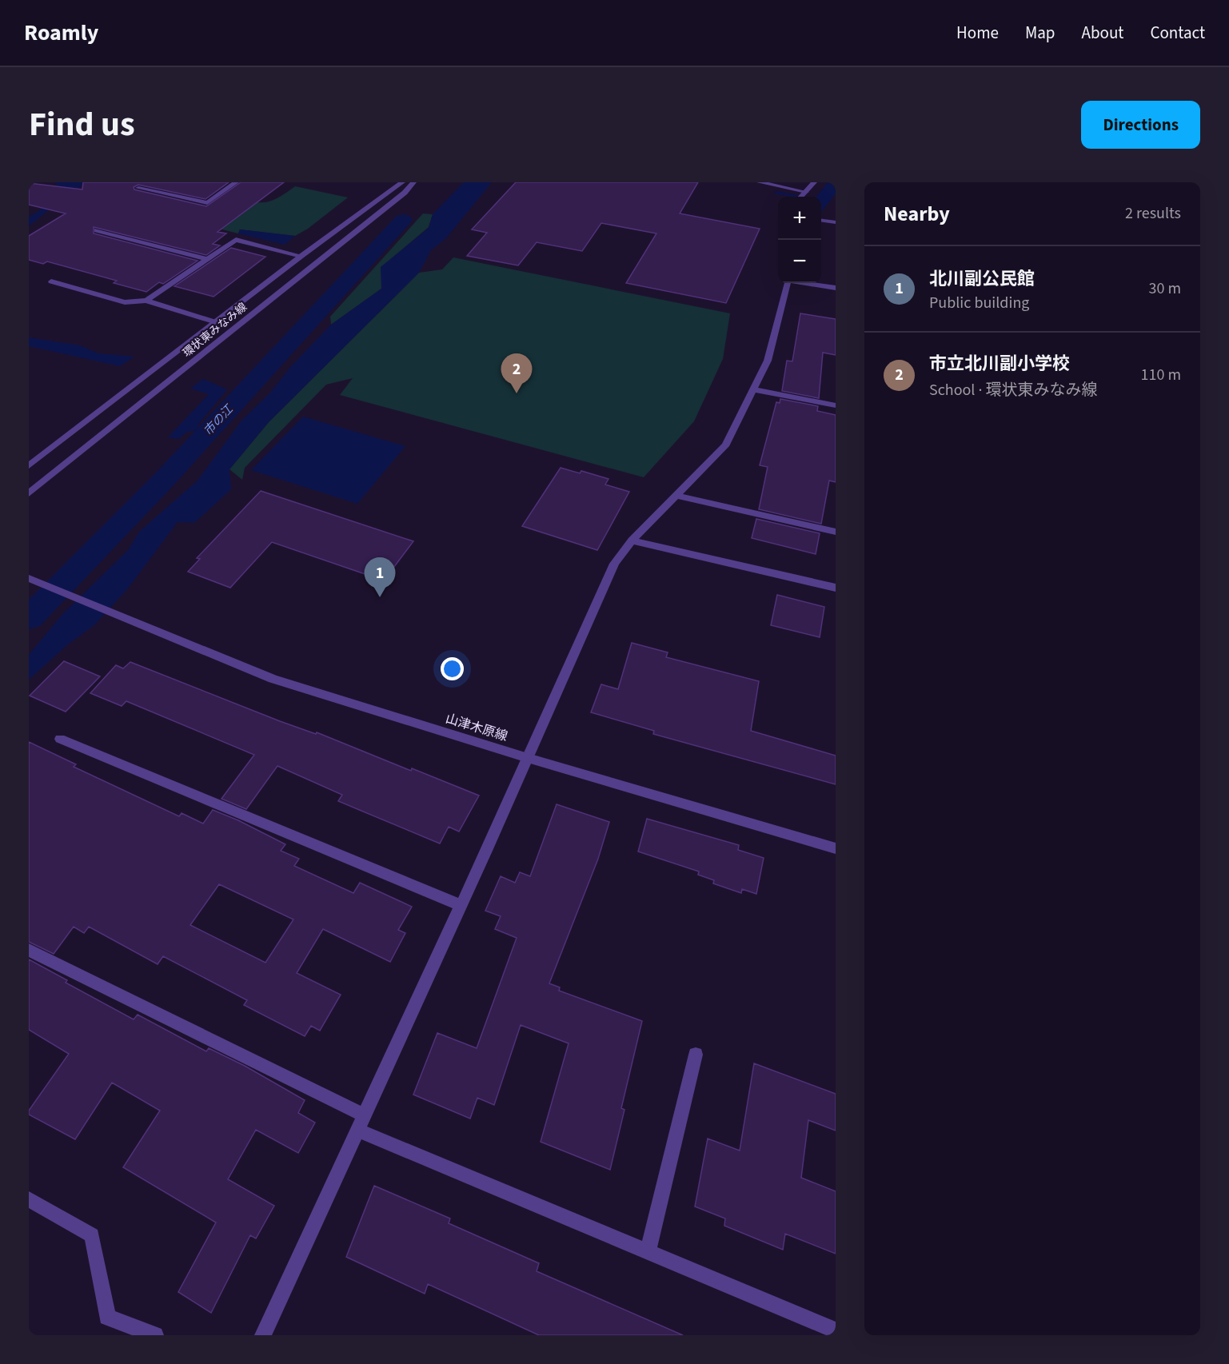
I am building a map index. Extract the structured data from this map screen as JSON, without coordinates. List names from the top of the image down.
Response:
{
  "streets": {
    "street": ["環状東みなみ線", "山津木原線"]
  },
  "water": ["市の江"],
  "page": {
    "header": "Roamly",
    "nav": [
      "Home",
      "Map",
      "About",
      "Contact"
    ],
    "title": "Find us",
    "buttons": "Directions",
    "heading": ["Nearby", "2 results"],
    "map_buttons": ["+", "−"],
    "list": [
      {
        "mark": "1",
        "name": "北川副公民館",
        "note": "Public building",
        "value": "30 m"
      },
      {
        "mark": "2",
        "name": "市立北川副小学校",
        "note": "School · 環状東みなみ線",
        "value": "110 m"
      }
    ],
    "pins": ["2", "1"]
  }
}
